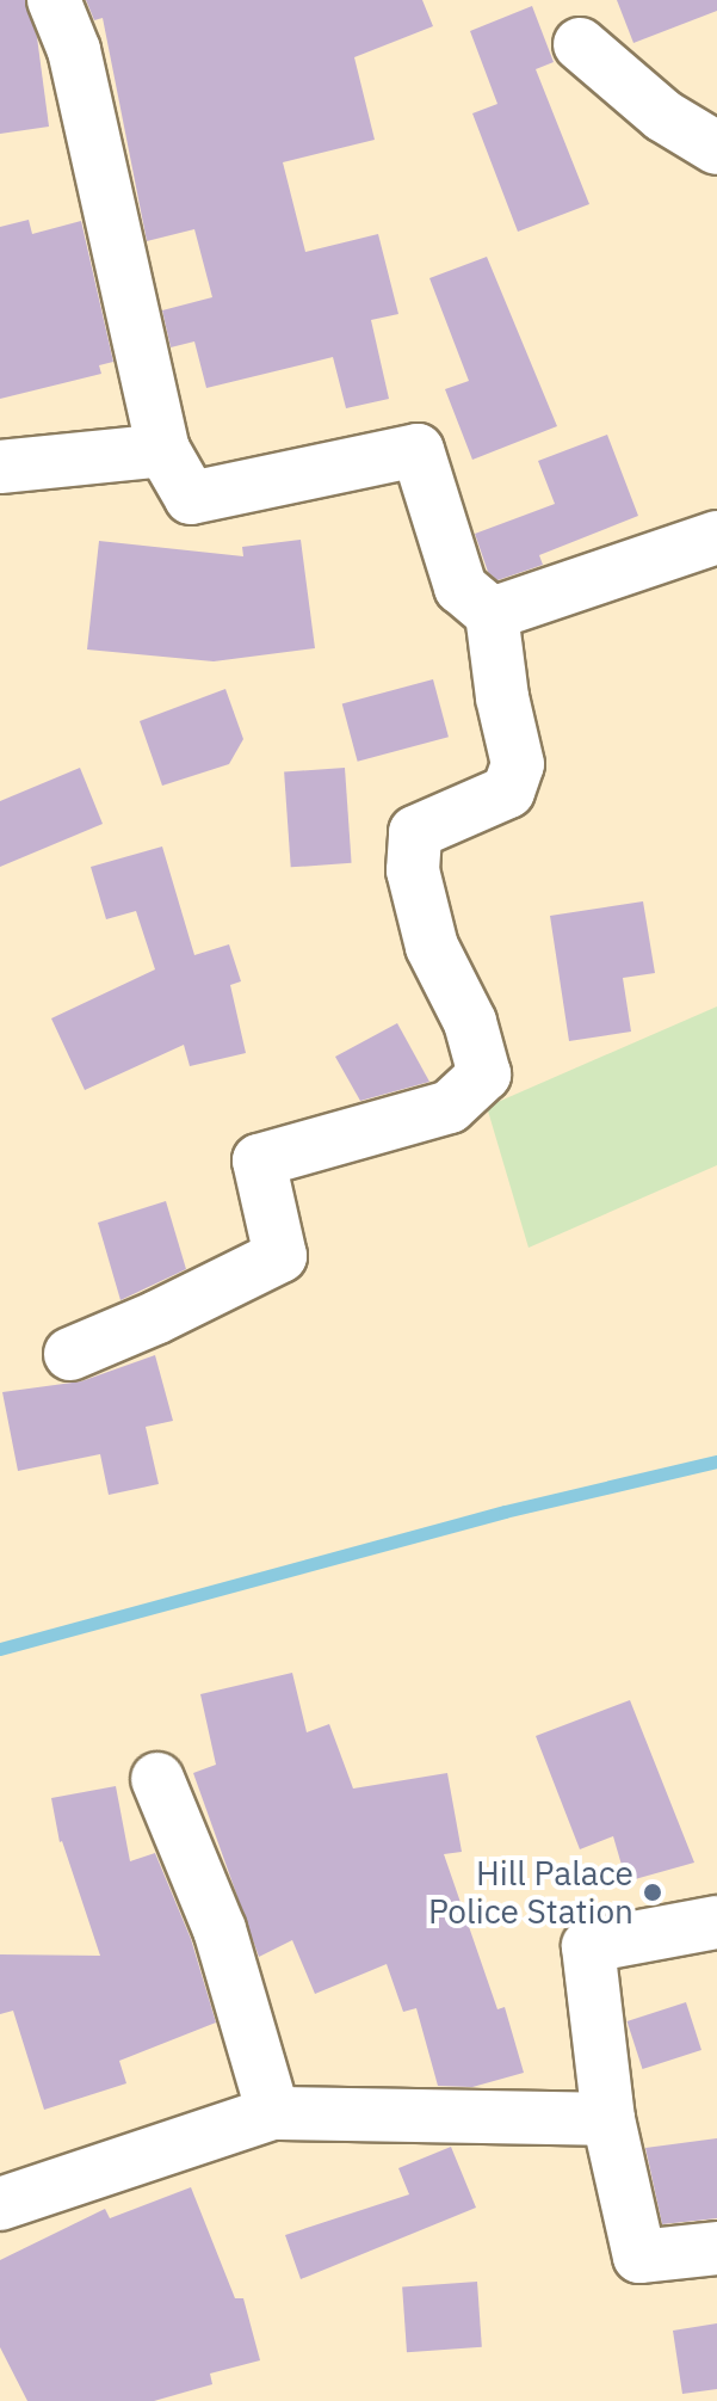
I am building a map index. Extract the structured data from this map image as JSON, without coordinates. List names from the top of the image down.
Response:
{
  "places": ["Hill Palace Police Station"]
}
